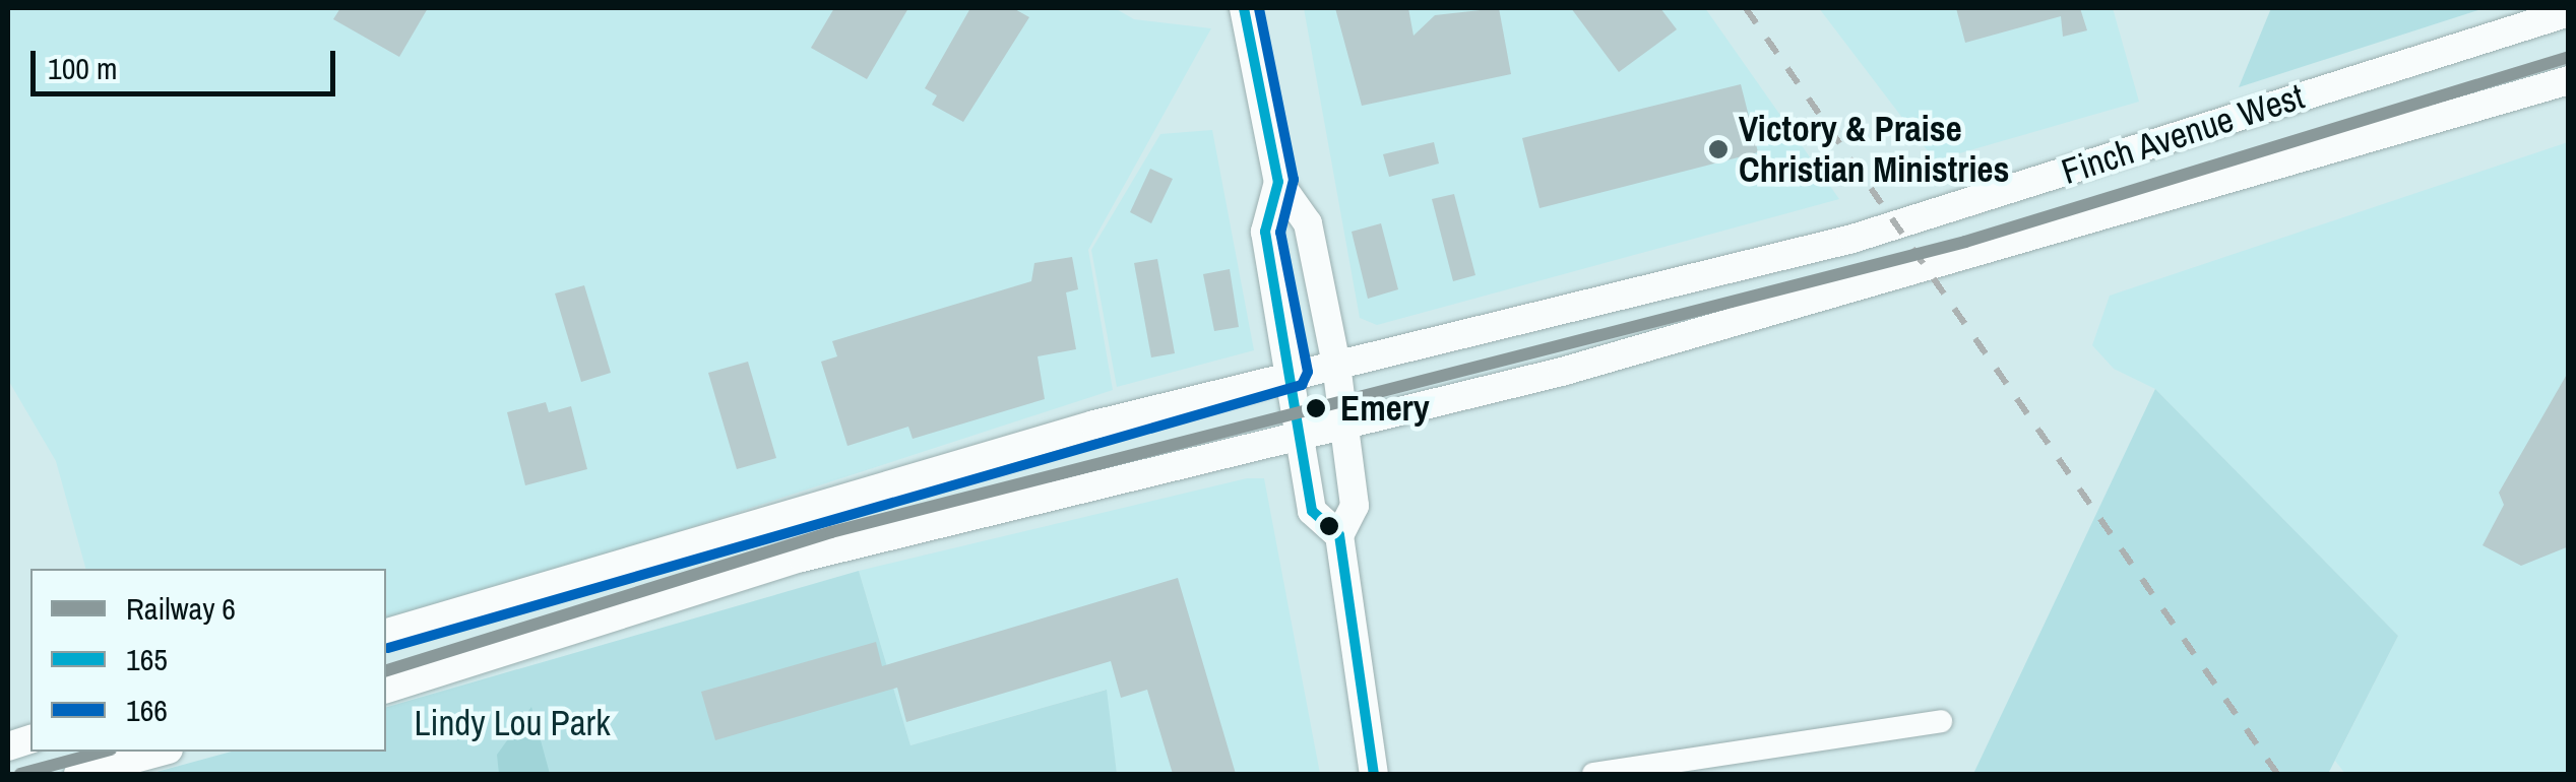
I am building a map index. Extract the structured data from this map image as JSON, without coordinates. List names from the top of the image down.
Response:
{
  "streets": {
    "main road": ["Finch Avenue West"]
  },
  "parks": ["Lindy Lou Park"],
  "places": ["Victory & Praise Christian Ministries", "Emery"],
  "lines": ["transit line 165", "transit line 166", "rail line 6"],
  "legend": ["Railway 6", "165", "166"],
  "scale_bar": "100 m"
}
